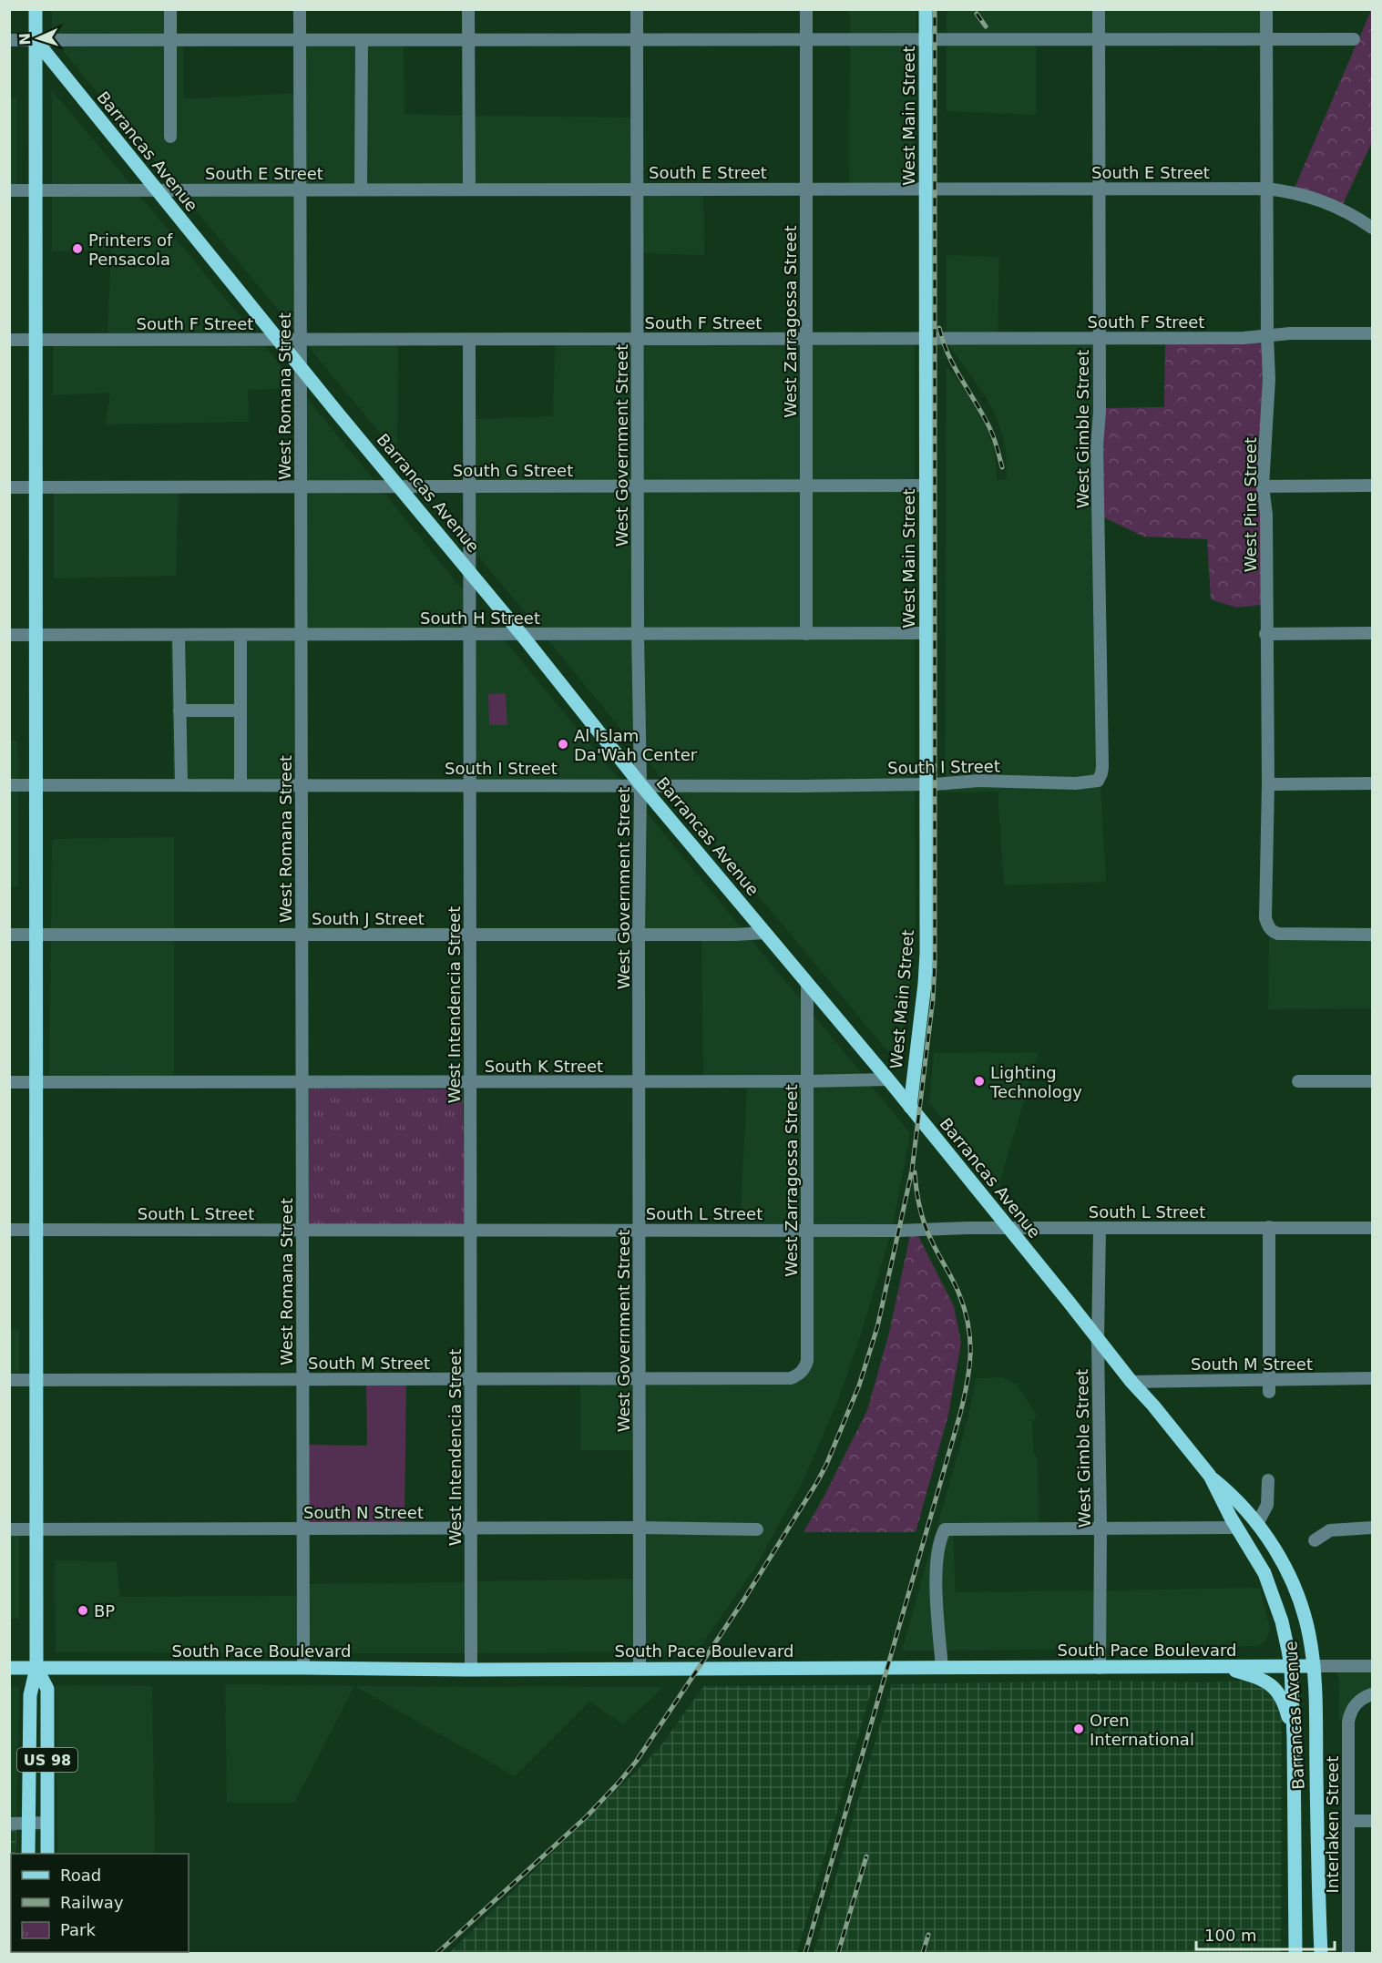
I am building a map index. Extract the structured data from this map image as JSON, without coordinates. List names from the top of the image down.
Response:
{
  "streets": {
    "main road": [
      "West Main Street",
      "Barrancas Avenue",
      "South Pace Boulevard",
      "US 98"
    ],
    "street": [
      "South E Street",
      "West Zarragossa Street",
      "South F Street",
      "West Romana Street",
      "West Gimble Street",
      "West Government Street",
      "South G Street",
      "West Pine Street",
      "South H Street",
      "South I Street",
      "South J Street",
      "West Intendencia Street",
      "South K Street",
      "South L Street",
      "South M Street",
      "South N Street",
      "Interlaken Street"
    ]
  },
  "crossings": [
    ["West Main Street", "Barrancas Avenue"],
    ["West Main Street", "South E Street"],
    ["West Main Street", "South F Street"],
    ["West Main Street", "South G Street"],
    ["West Main Street", "South H Street"],
    ["West Main Street", "South I Street"],
    ["Barrancas Avenue", "South E Street"],
    ["Barrancas Avenue", "West Zarragossa Street"],
    ["Barrancas Avenue", "South F Street"],
    ["Barrancas Avenue", "West Romana Street"],
    ["Barrancas Avenue", "West Gimble Street"],
    ["Barrancas Avenue", "West Government Street"],
    ["Barrancas Avenue", "South G Street"],
    ["Barrancas Avenue", "South H Street"],
    ["Barrancas Avenue", "South I Street"],
    ["Barrancas Avenue", "South J Street"],
    ["Barrancas Avenue", "West Intendencia Street"],
    ["Barrancas Avenue", "South K Street"],
    ["Barrancas Avenue", "South L Street"],
    ["Barrancas Avenue", "South M Street"],
    ["Barrancas Avenue", "South Pace Boulevard"],
    ["South E Street", "West Zarragossa Street"],
    ["South E Street", "West Romana Street"],
    ["South E Street", "West Gimble Street"],
    ["South E Street", "West Government Street"],
    ["South E Street", "West Pine Street"],
    ["West Zarragossa Street", "South F Street"],
    ["West Zarragossa Street", "South G Street"],
    ["West Zarragossa Street", "South H Street"],
    ["West Zarragossa Street", "South K Street"],
    ["West Zarragossa Street", "South L Street"],
    ["West Zarragossa Street", "South M Street"],
    ["South F Street", "West Romana Street"],
    ["South F Street", "West Gimble Street"],
    ["South F Street", "West Government Street"],
    ["South F Street", "West Pine Street"],
    ["South F Street", "West Intendencia Street"],
    ["West Romana Street", "South G Street"],
    ["West Romana Street", "South H Street"],
    ["West Romana Street", "South I Street"],
    ["West Romana Street", "South J Street"],
    ["West Romana Street", "South K Street"],
    ["West Romana Street", "South L Street"],
    ["West Romana Street", "South M Street"],
    ["West Romana Street", "South N Street"],
    ["West Romana Street", "South Pace Boulevard"],
    ["West Gimble Street", "South I Street"],
    ["West Gimble Street", "South L Street"],
    ["West Gimble Street", "South Pace Boulevard"],
    ["West Government Street", "South G Street"],
    ["West Government Street", "South H Street"],
    ["West Government Street", "South I Street"],
    ["West Government Street", "South J Street"],
    ["West Government Street", "South K Street"],
    ["West Government Street", "South L Street"],
    ["West Government Street", "South M Street"],
    ["West Government Street", "South N Street"],
    ["West Government Street", "South Pace Boulevard"],
    ["South G Street", "West Intendencia Street"],
    ["South H Street", "West Intendencia Street"],
    ["South I Street", "West Intendencia Street"],
    ["South J Street", "West Intendencia Street"],
    ["West Intendencia Street", "South K Street"],
    ["West Intendencia Street", "South L Street"],
    ["West Intendencia Street", "South M Street"],
    ["West Intendencia Street", "South N Street"],
    ["West Intendencia Street", "South Pace Boulevard"],
    ["South Pace Boulevard", "US 98"]
  ],
  "places": [
    "Printers of Pensacola",
    "Al Islam Da'Wah Center",
    "Lighting Technology",
    "BP",
    "Oren International"
  ],
  "legend": ["Road", "Railway", "Park"],
  "scale_bar": "100 m",
  "north": "left"
}
